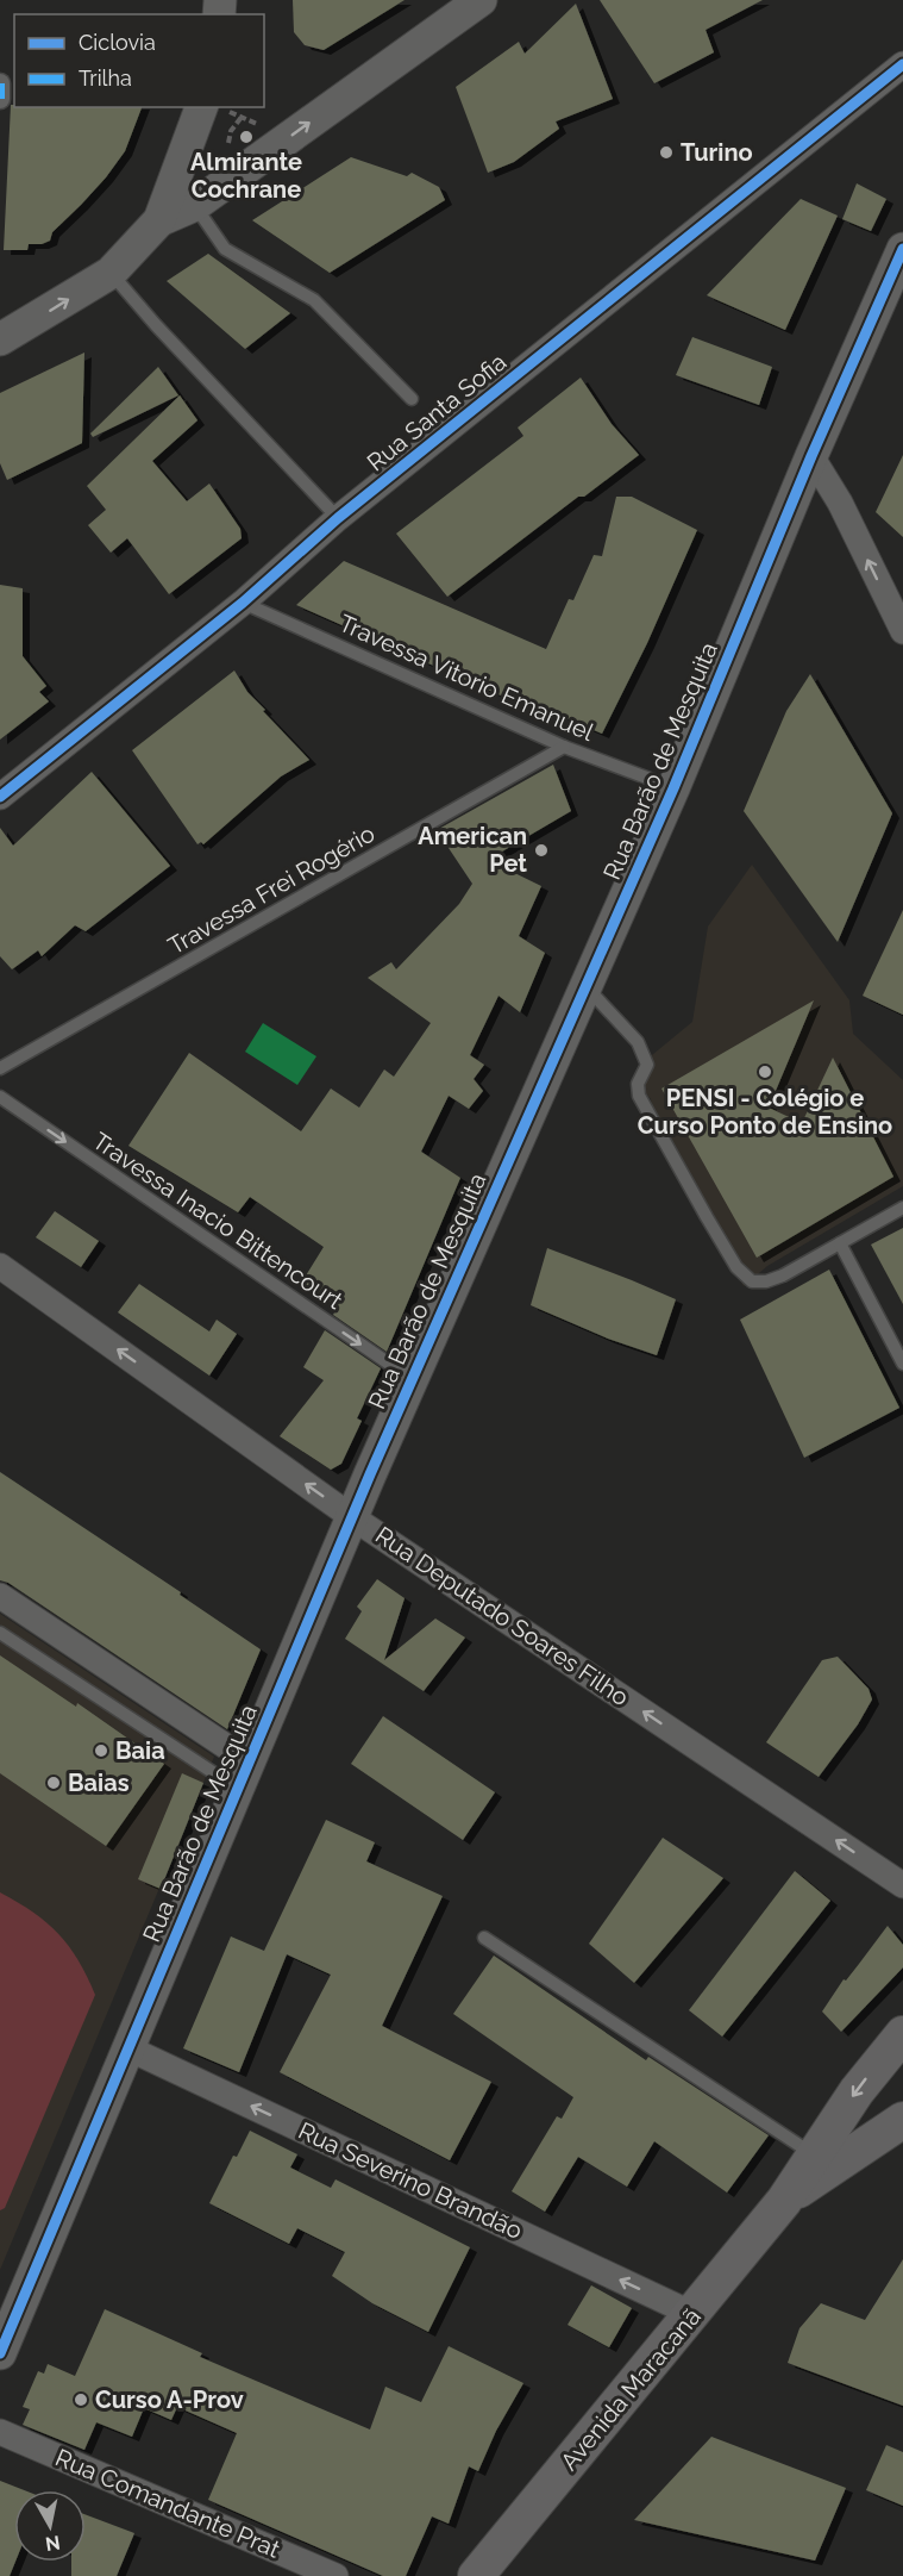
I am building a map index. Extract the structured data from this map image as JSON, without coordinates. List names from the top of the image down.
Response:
{
  "streets": {
    "main road": ["Avenida Maracanã"],
    "street": [
      "Rua Santa Sofia",
      "Rua Barão de Mesquita",
      "Rua Deputado Soares Filho",
      "Rua Severino Brandão",
      "Rua Comandante Prat"
    ],
    "lane": ["Travessa Vitorio Emanuel", "Travessa Frei Rogério", "Travessa Inacio Bittencourt"]
  },
  "crossings": [
    ["Rua Santa Sofia", "Travessa Vitorio Emanuel"],
    ["Travessa Vitorio Emanuel", "Rua Barão de Mesquita"],
    ["Travessa Vitorio Emanuel", "Travessa Frei Rogério"],
    ["Rua Barão de Mesquita", "Travessa Inacio Bittencourt"],
    ["Rua Barão de Mesquita", "Rua Deputado Soares Filho"],
    ["Rua Barão de Mesquita", "Rua Severino Brandão"],
    ["Rua Severino Brandão", "Avenida Maracanã"]
  ],
  "one_way": ["Travessa Inacio Bittencourt", "Rua Deputado Soares Filho", "Rua Severino Brandão"],
  "places": [
    "Almirante Cochrane",
    "Turino",
    "American Pet",
    "PENSI - Colégio e Curso Ponto de Ensino",
    "Baia",
    "Baias",
    "Curso A-Prov"
  ],
  "legend": ["Ciclovia", "Trilha"],
  "north": "bottom"
}
